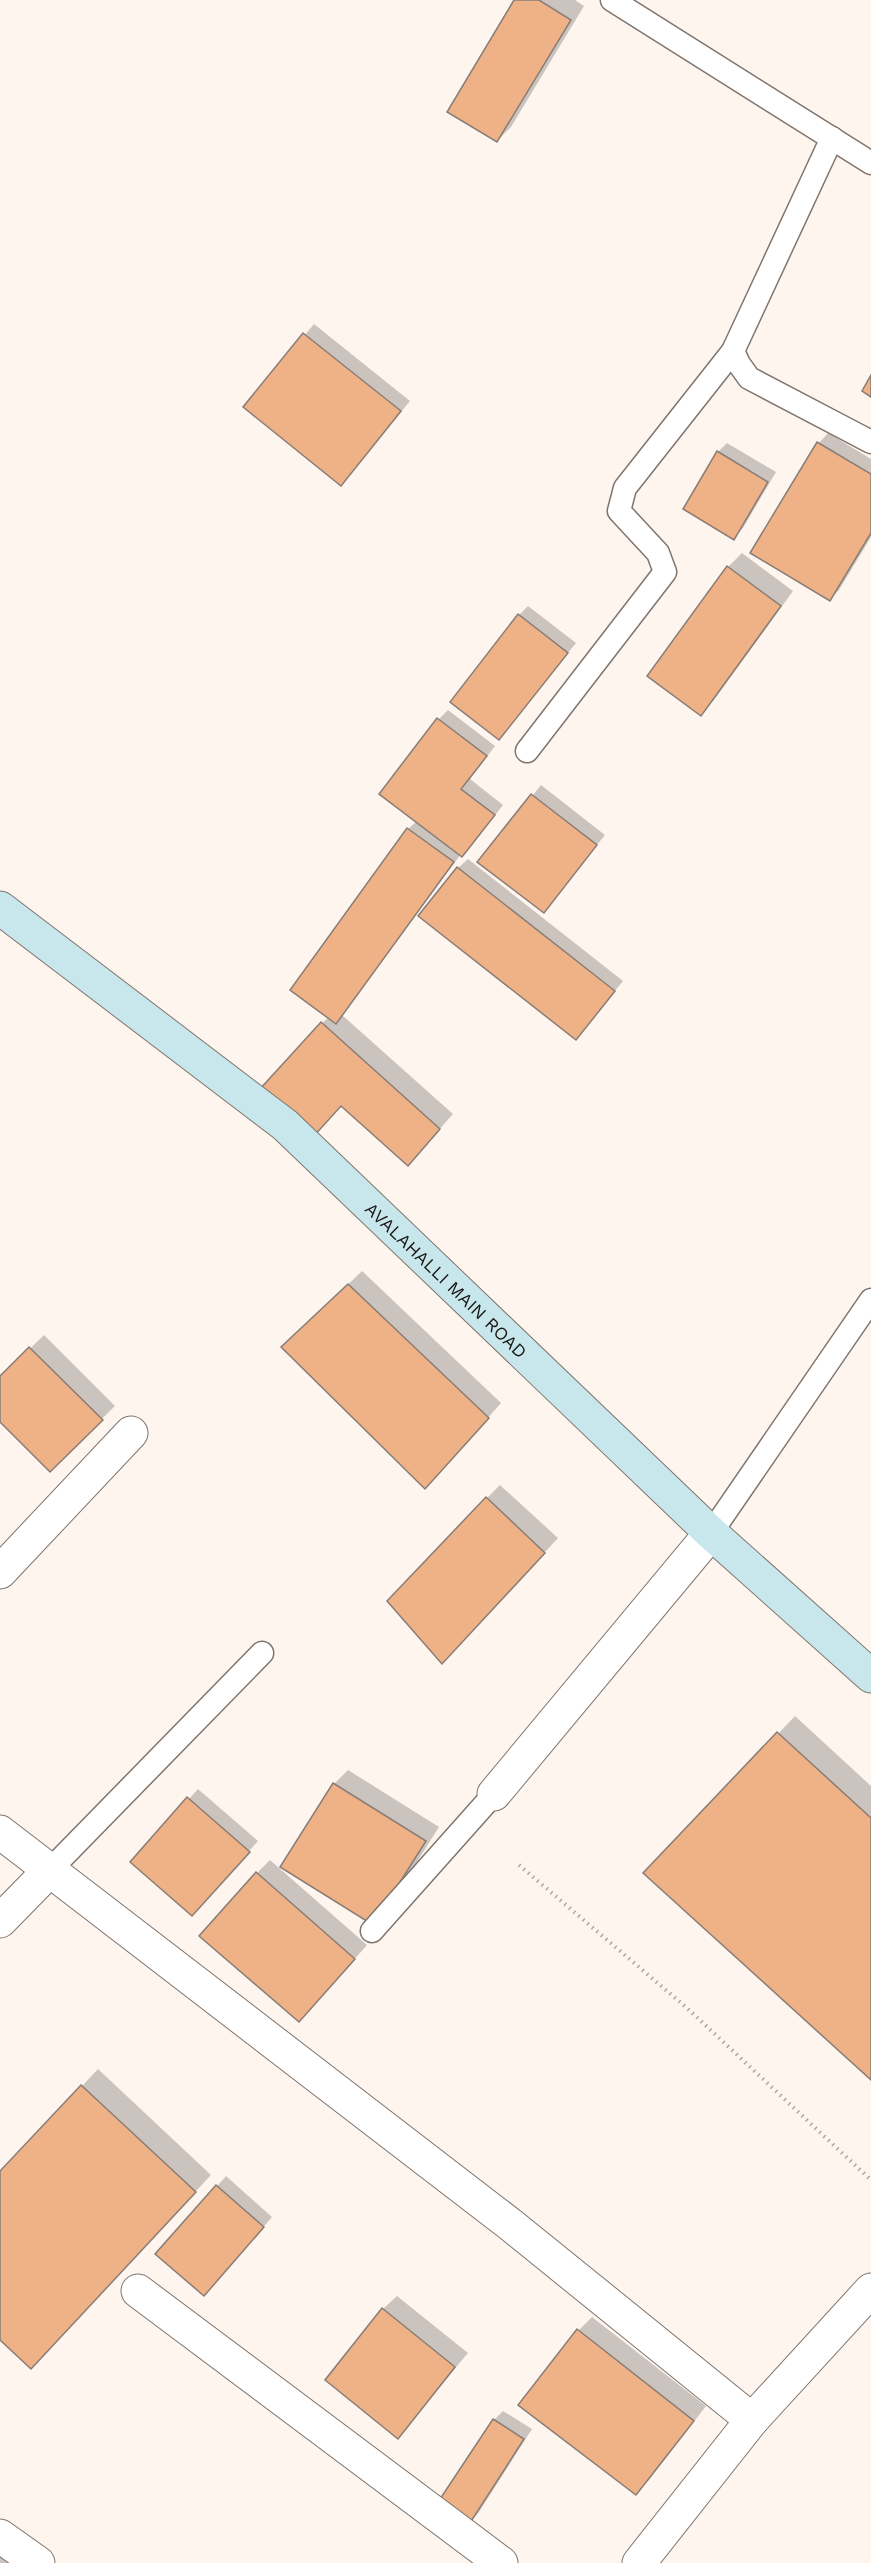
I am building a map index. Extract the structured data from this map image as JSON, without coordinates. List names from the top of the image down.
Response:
{
  "streets": {
    "main road": ["AVALAHALLI MAIN ROAD"]
  }
}
